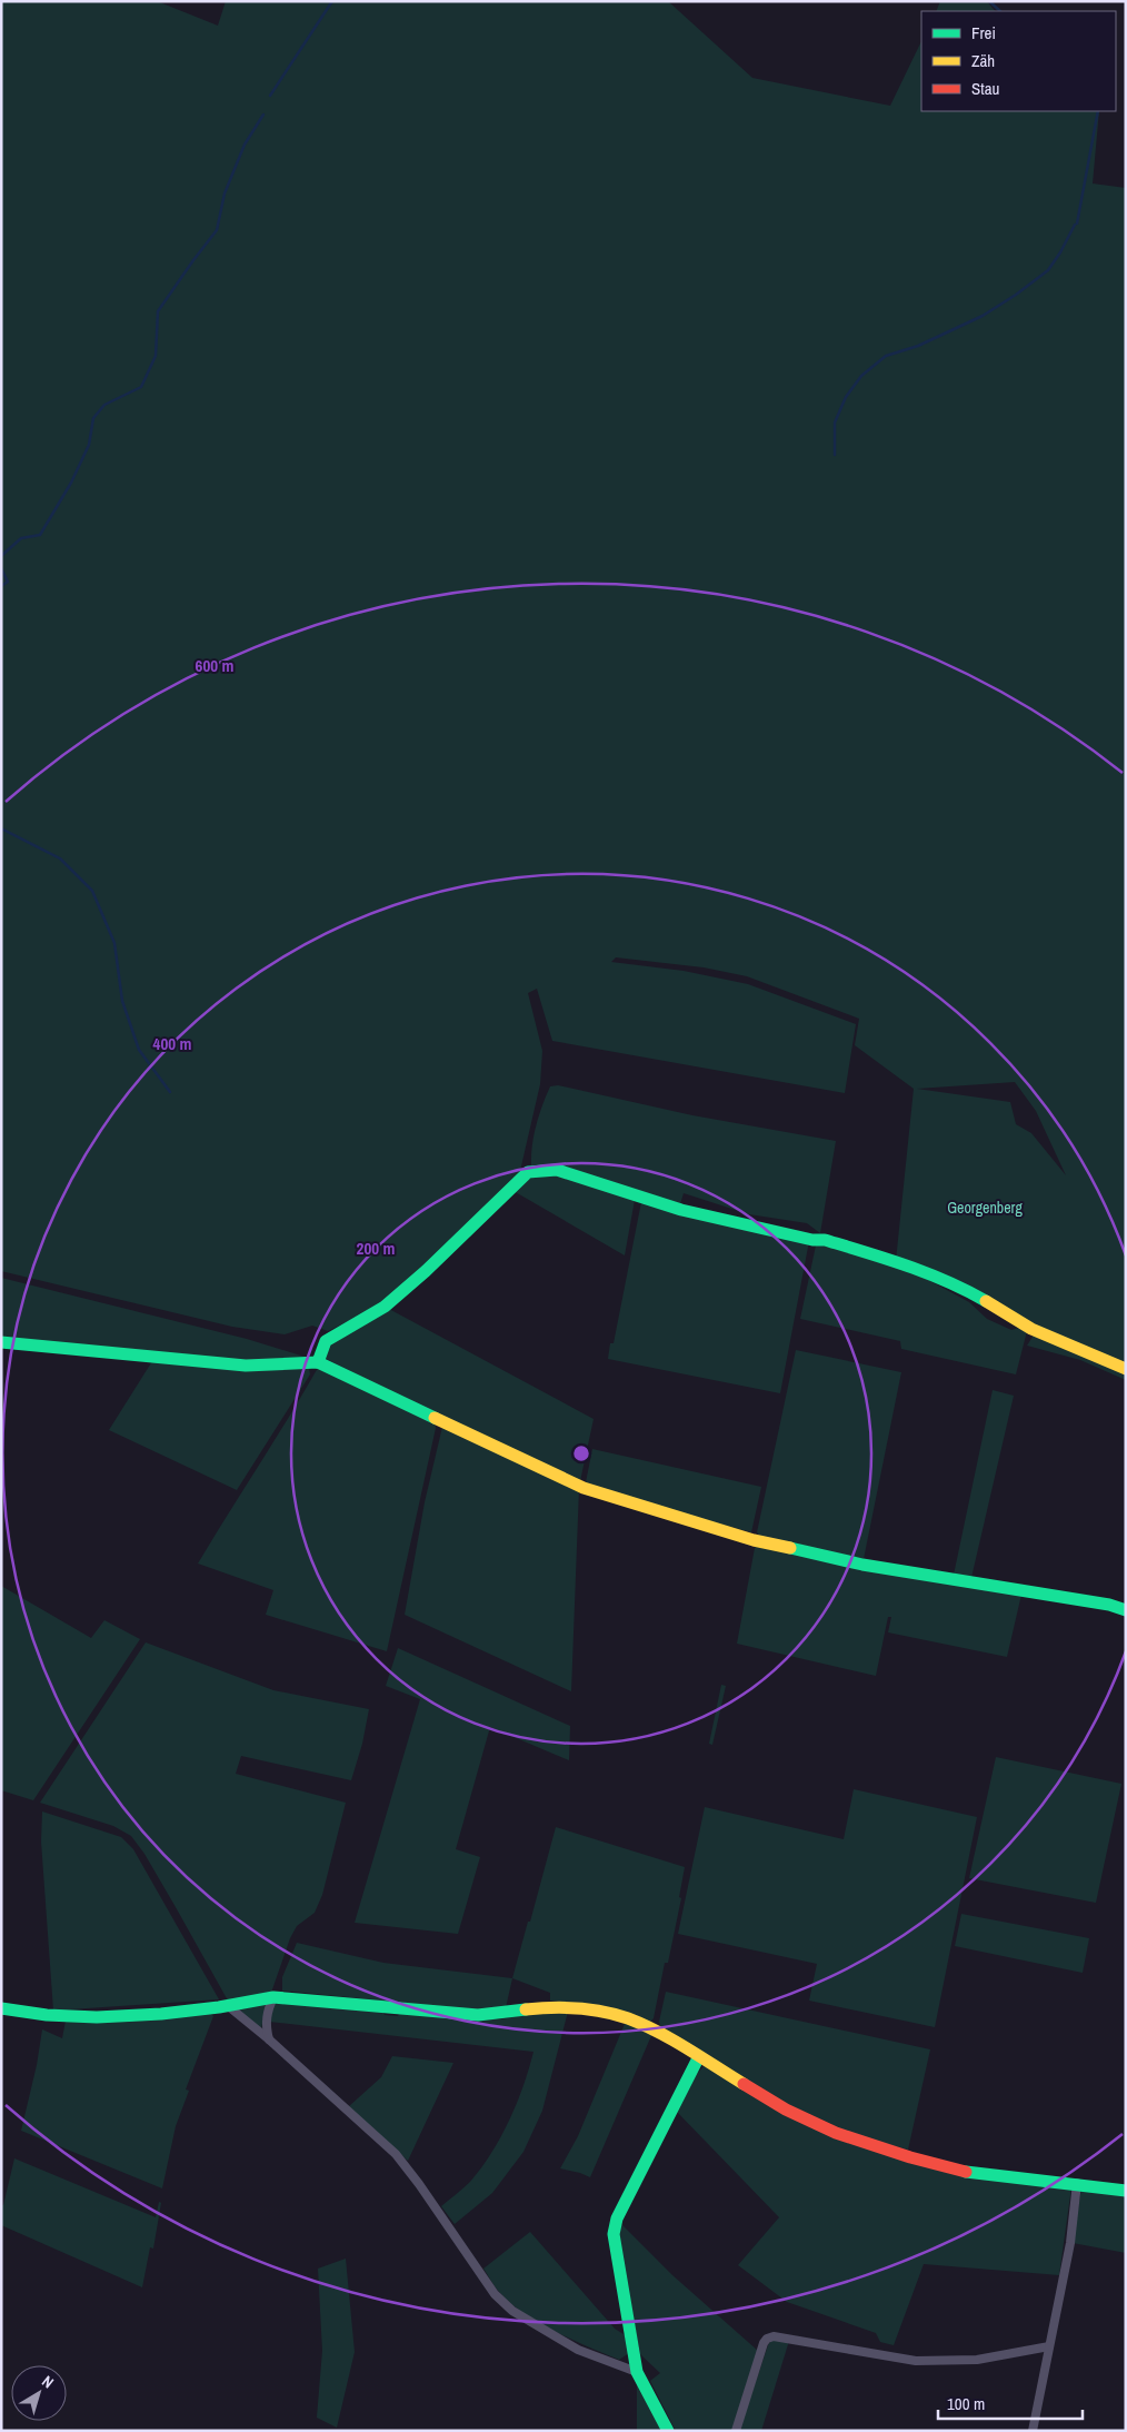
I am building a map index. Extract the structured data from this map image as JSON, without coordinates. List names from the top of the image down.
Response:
{
  "parks": ["Georgenberg"],
  "legend": ["Frei", "Zäh", "Stau"],
  "scale_bar": "100 m",
  "north": "top right",
  "rings": ["600 m", "400 m", "200 m"]
}
